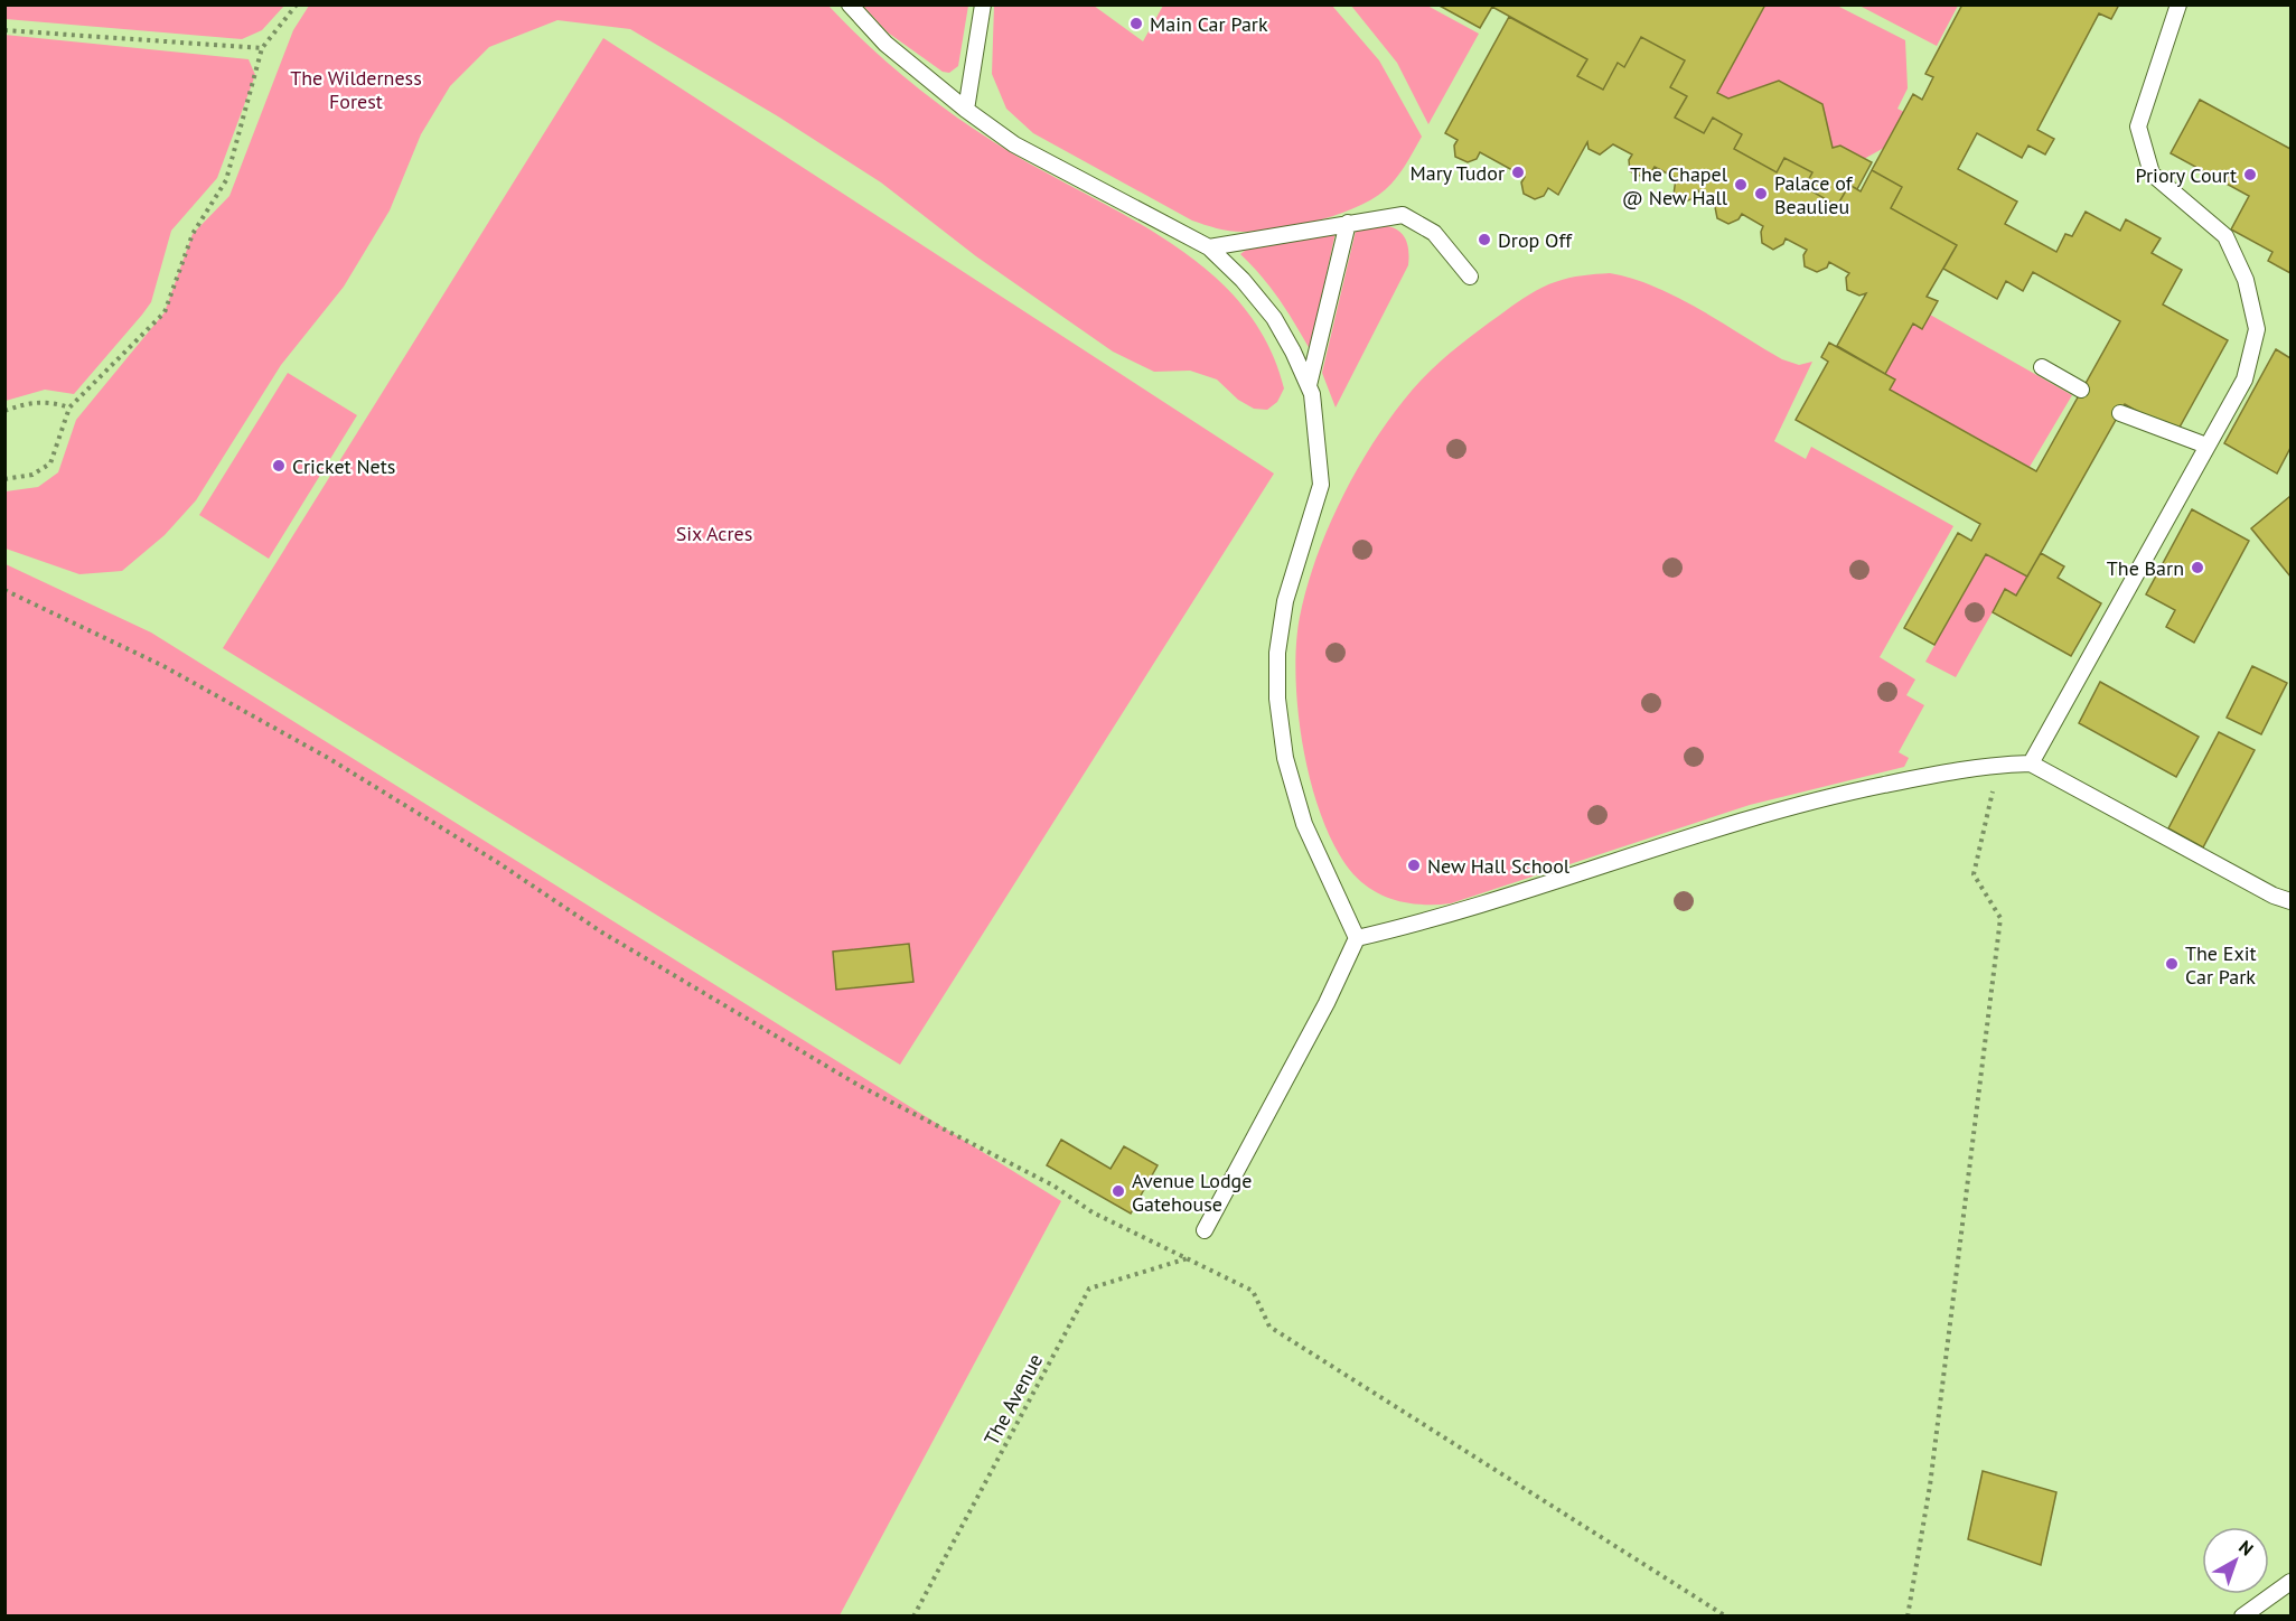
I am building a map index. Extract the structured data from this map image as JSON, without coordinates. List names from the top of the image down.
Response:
{
  "streets": {
    "path": ["The Avenue"]
  },
  "parks": ["The Wilderness Forest", "Six Acres"],
  "places": [
    "Main Car Park",
    "Mary Tudor",
    "Priory Court",
    "The Chapel @ New Hall",
    "Palace of Beaulieu",
    "Drop Off",
    "Cricket Nets",
    "The Barn",
    "New Hall School",
    "The Exit Car Park",
    "Avenue Lodge Gatehouse"
  ],
  "north": "top right"
}
